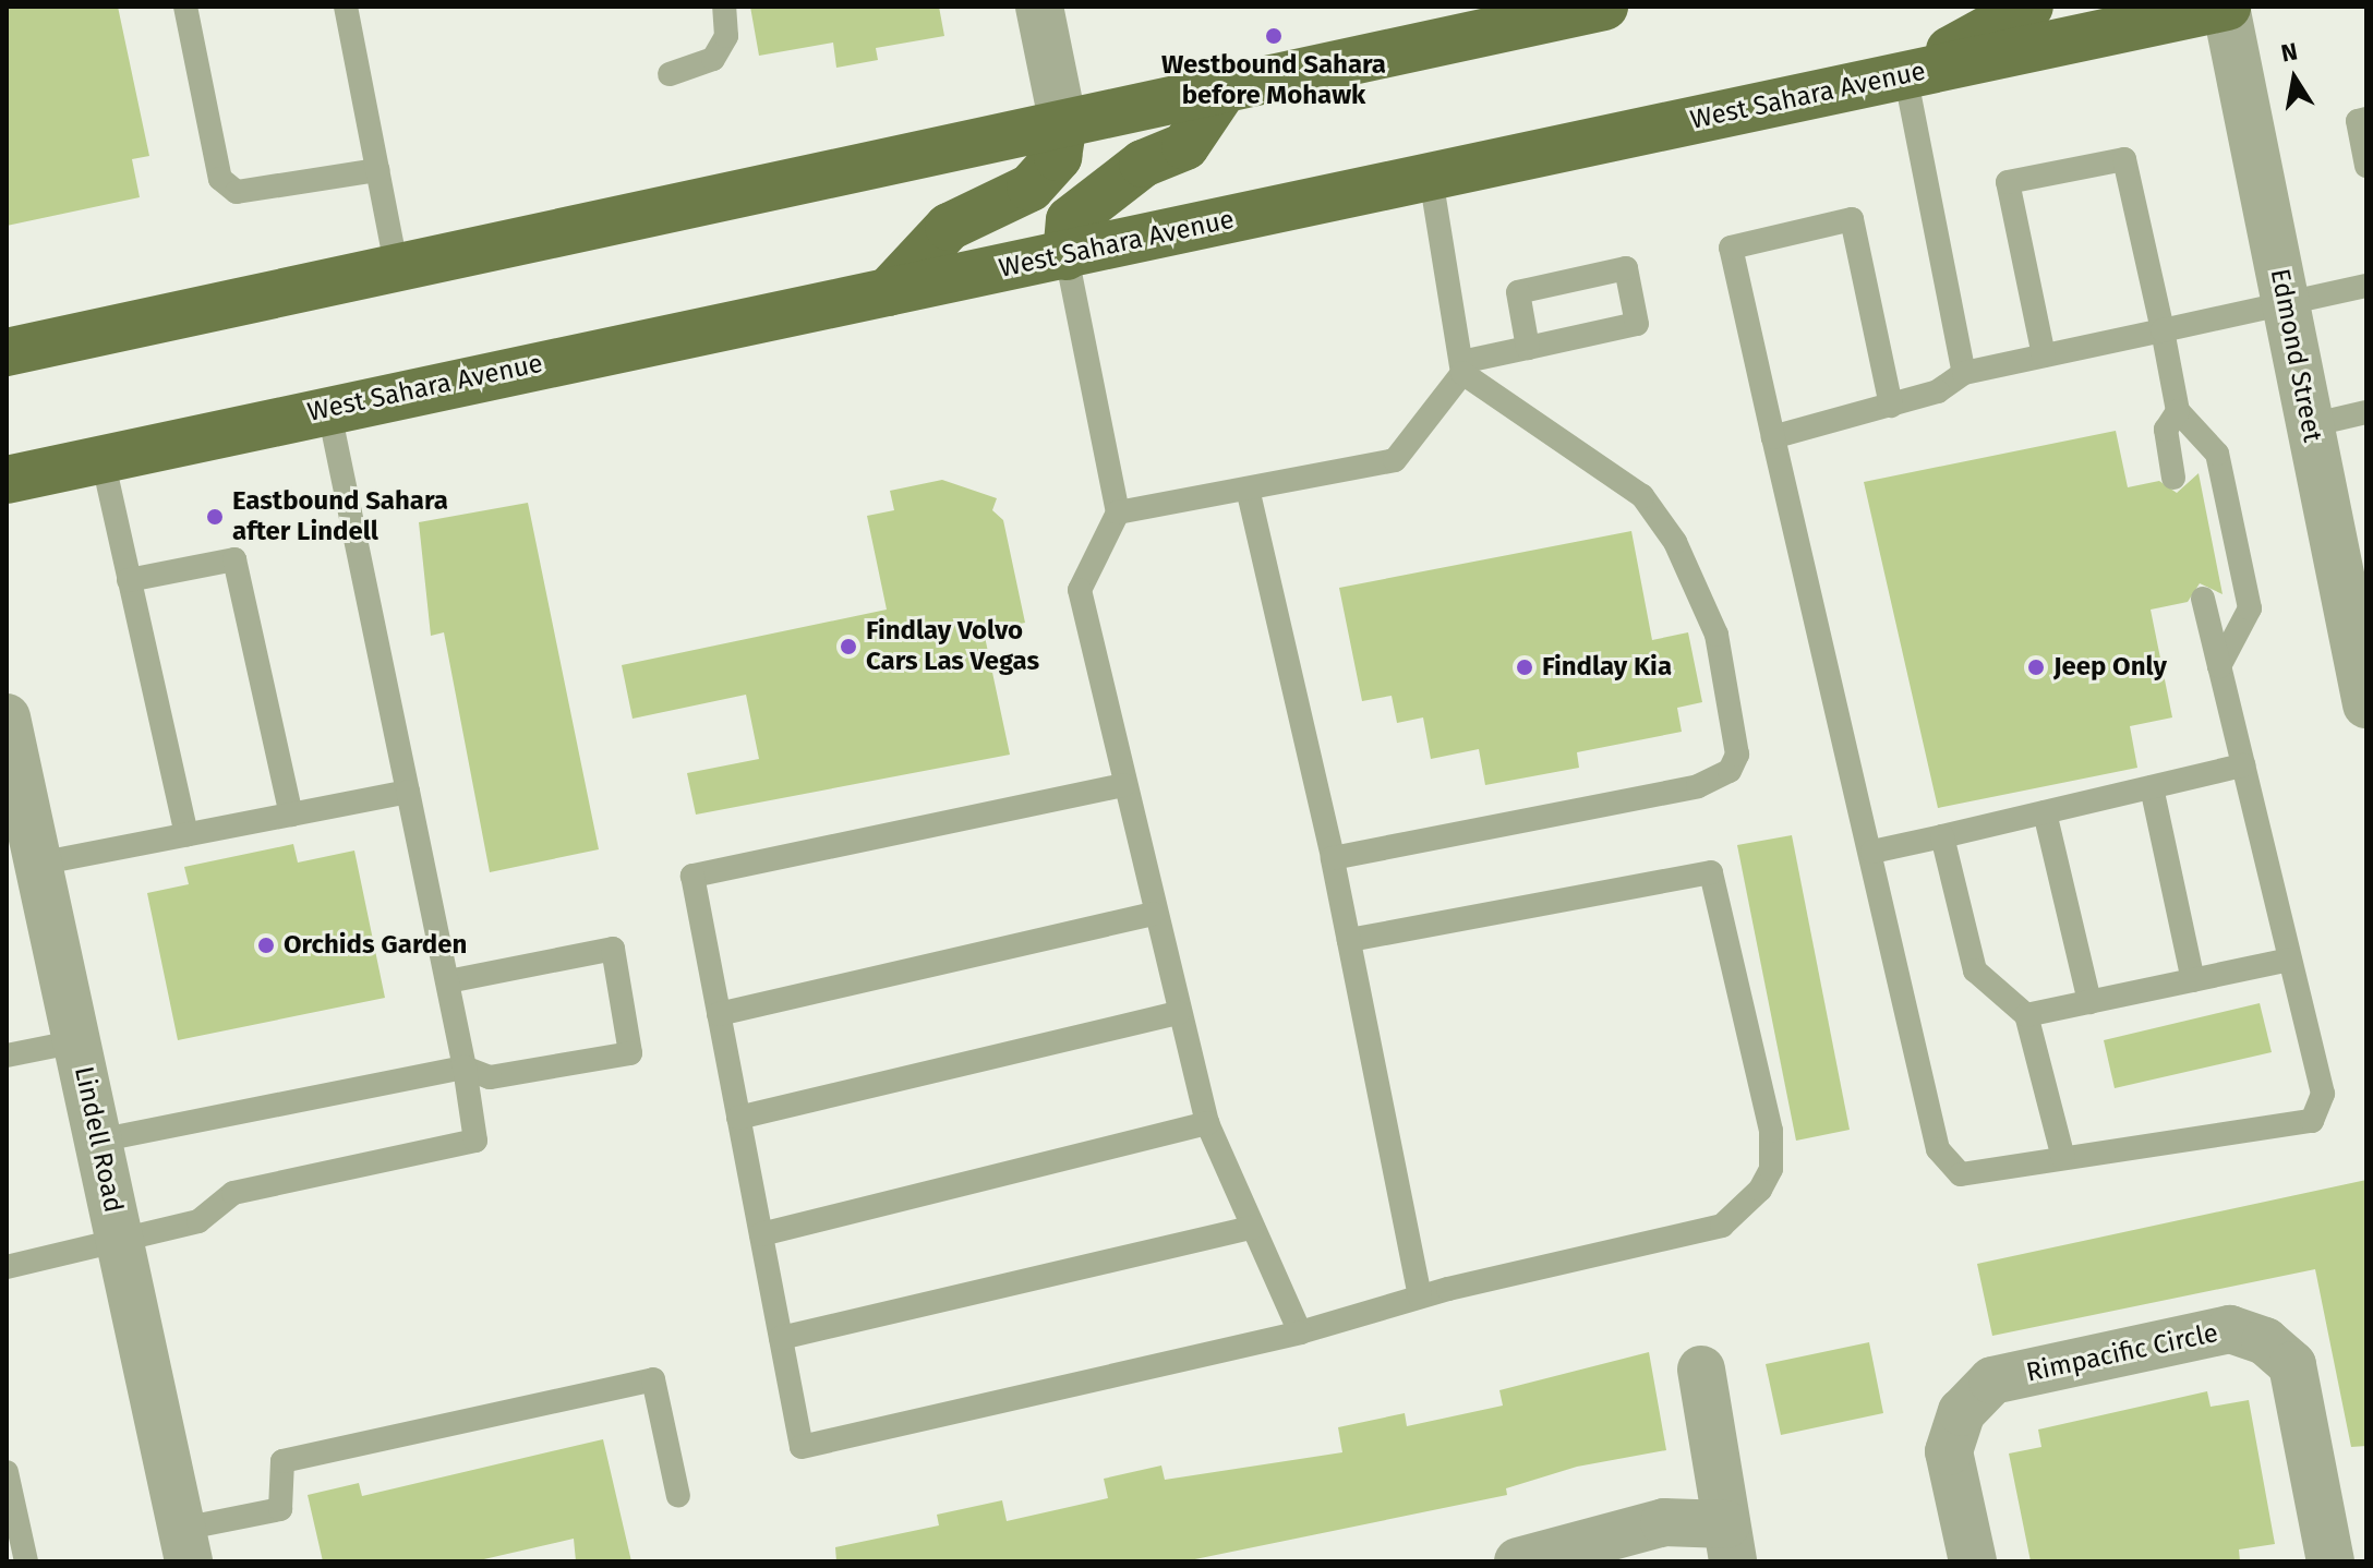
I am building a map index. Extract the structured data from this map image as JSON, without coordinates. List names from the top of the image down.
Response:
{
  "streets": {
    "main road": ["West Sahara Avenue"],
    "street": ["Edmond Street", "Lindell Road", "Rimpacific Circle"]
  },
  "crossings": [
    ["West Sahara Avenue", "Edmond Street"]
  ],
  "places": [
    "Westbound Sahara before Mohawk",
    "Eastbound Sahara after Lindell",
    "Findlay Volvo Cars Las Vegas",
    "Findlay Kia",
    "Jeep Only",
    "Orchids Garden"
  ],
  "north": "top"
}
